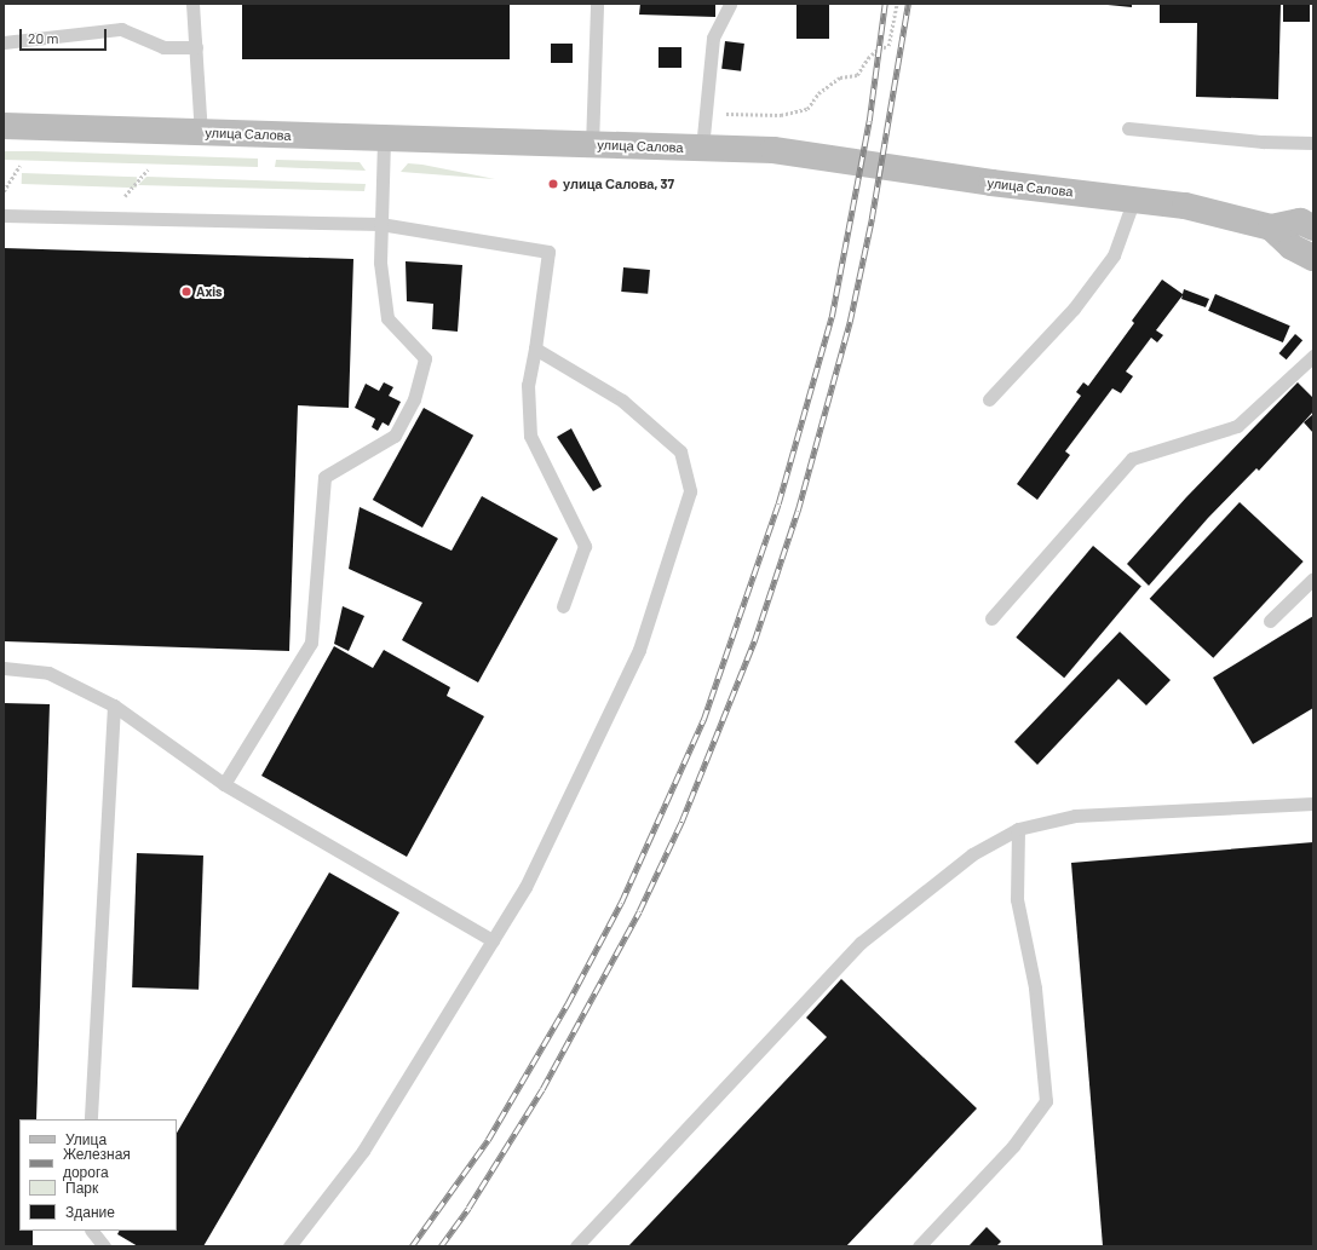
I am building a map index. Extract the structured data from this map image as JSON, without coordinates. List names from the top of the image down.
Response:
{
  "streets": {
    "street": ["улица Салова"]
  },
  "places": ["улица Салова, 37", "Axis"],
  "legend": [
    "Улица",
    "Железная дорога",
    "Парк",
    "Здание"
  ],
  "scale_bar": "20 m"
}
